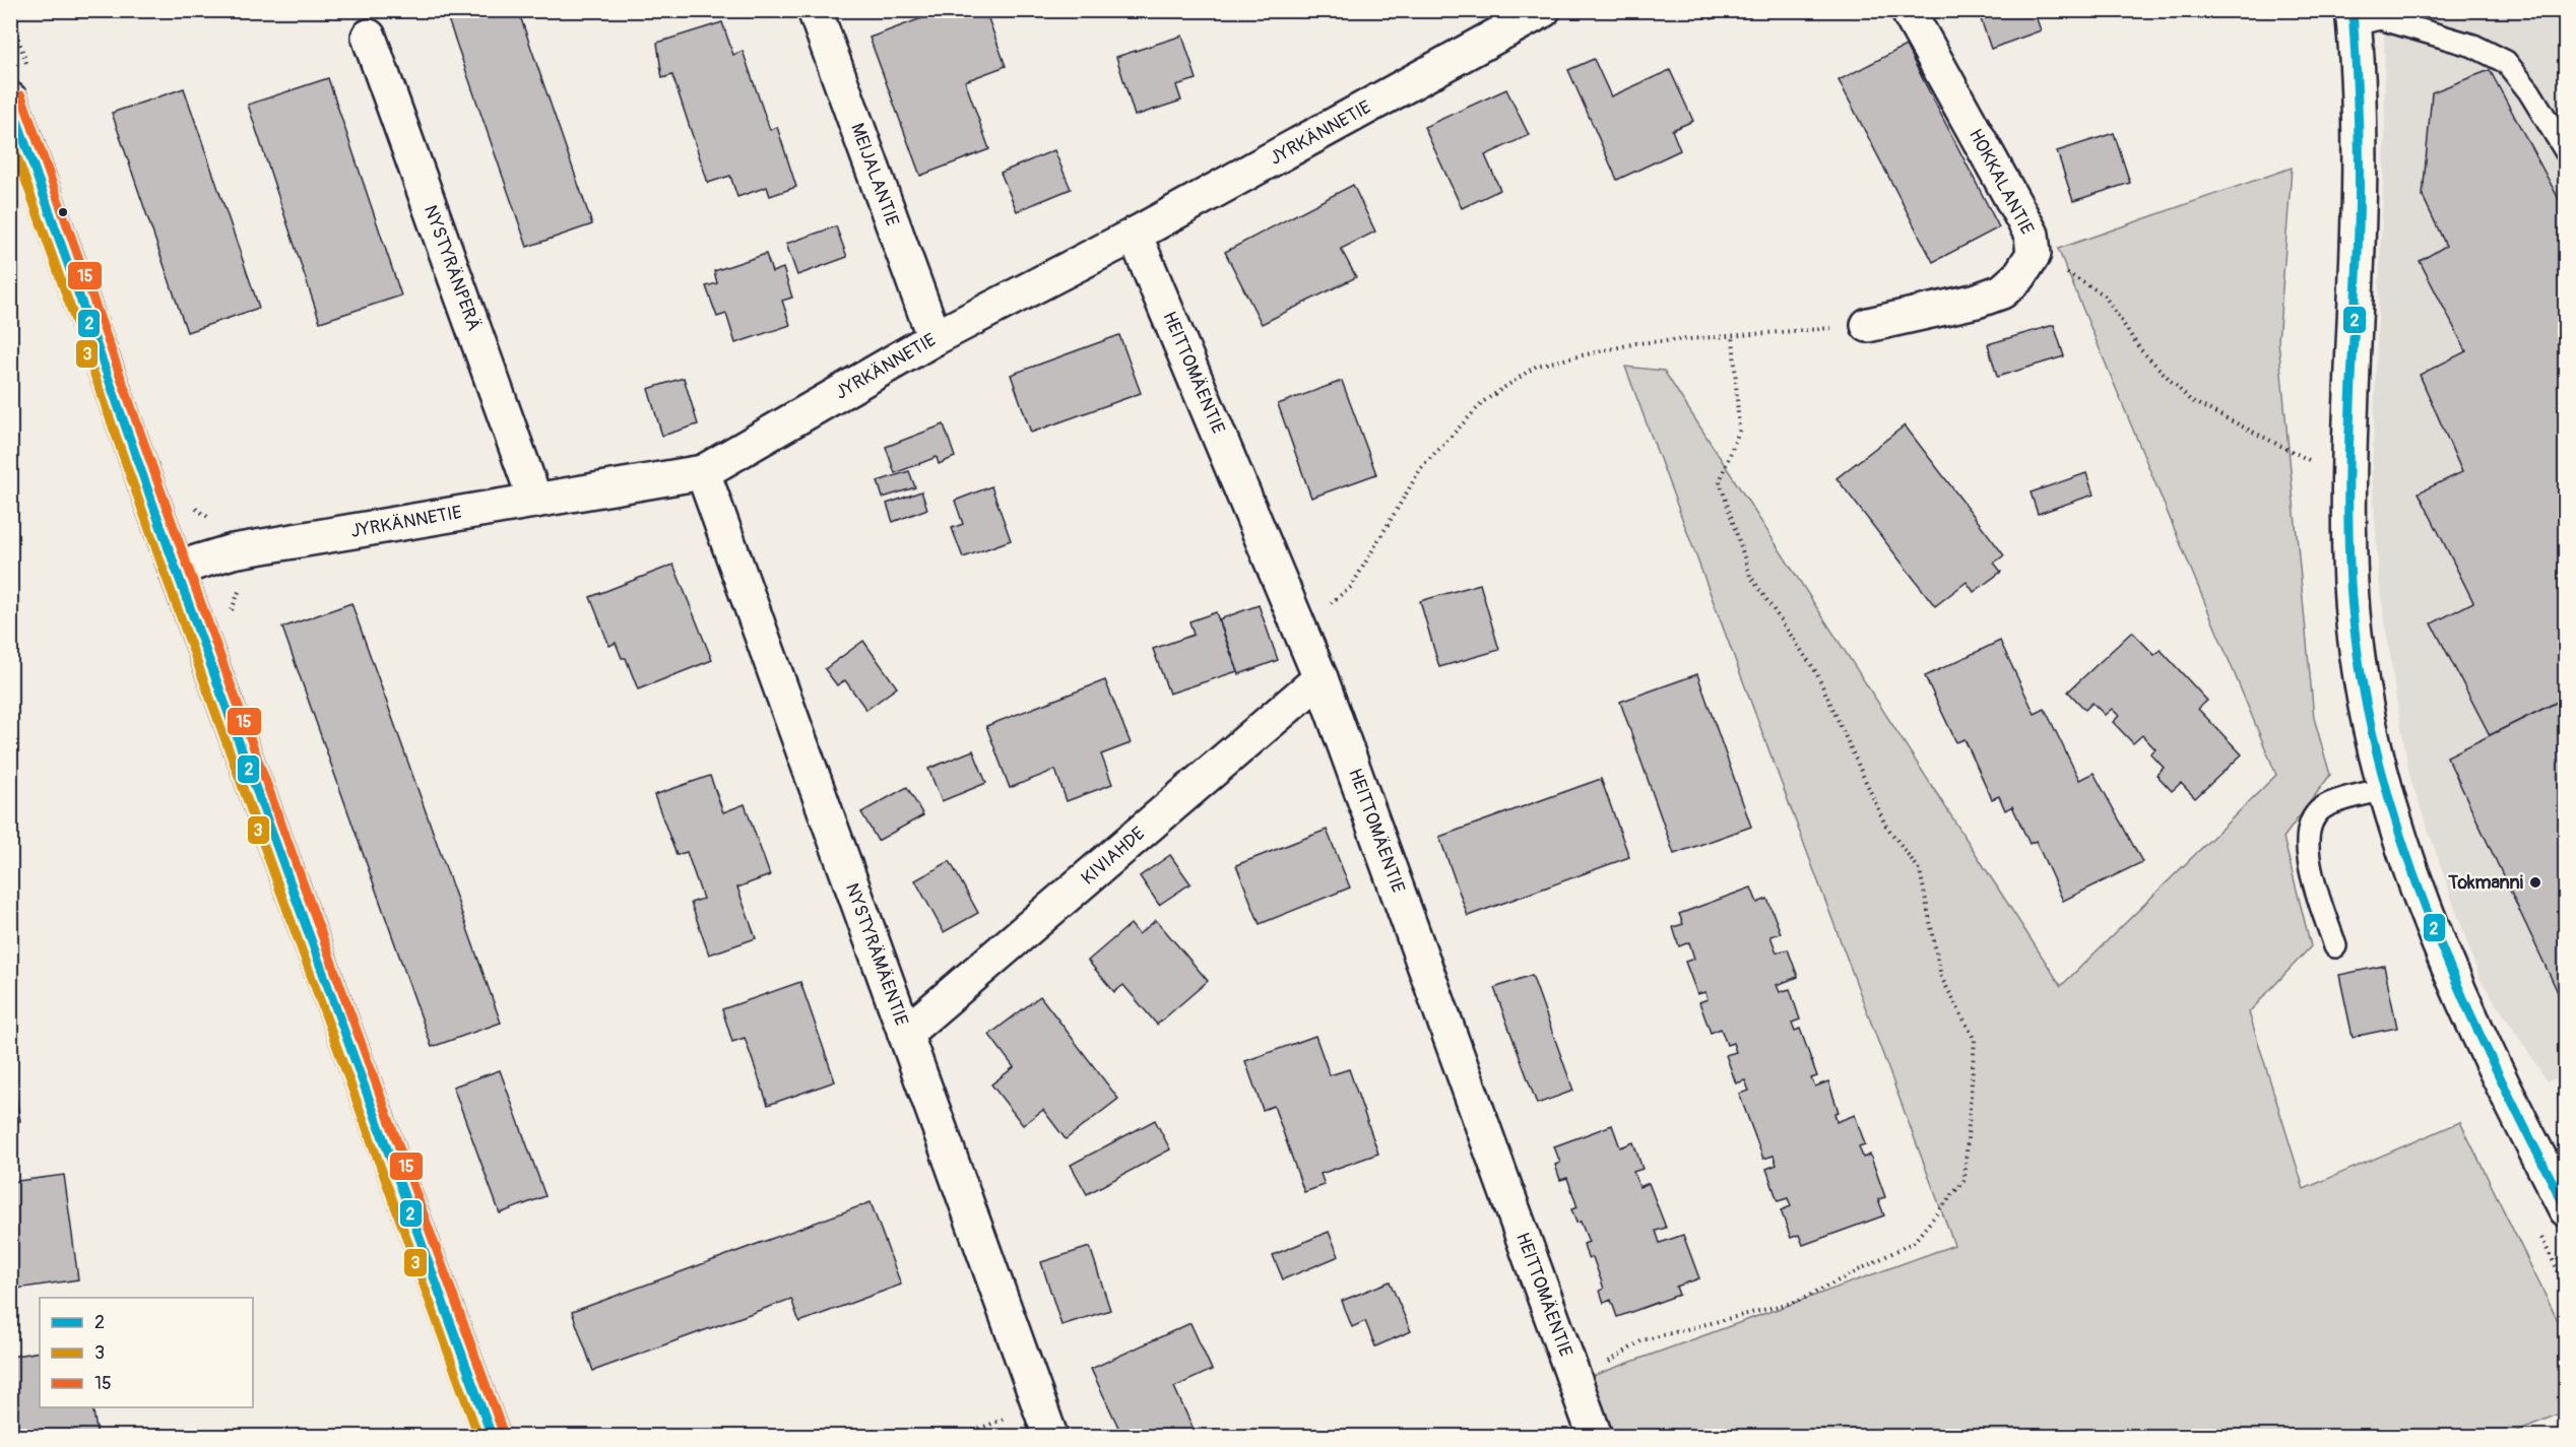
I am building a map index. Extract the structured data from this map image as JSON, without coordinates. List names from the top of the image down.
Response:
{
  "streets": {
    "street": [
      "JYRKÄNNETIE",
      "MEIJALANTIE",
      "HOKKALANTIE",
      "NYSTYRÄNPERÄ",
      "HEITTOMÄENTIE",
      "KIVIAHDE",
      "NYSTYRÄMÄENTIE"
    ]
  },
  "crossings": [
    ["JYRKÄNNETIE", "MEIJALANTIE"],
    ["JYRKÄNNETIE", "NYSTYRÄNPERÄ"],
    ["JYRKÄNNETIE", "HEITTOMÄENTIE"],
    ["JYRKÄNNETIE", "NYSTYRÄMÄENTIE"],
    ["HEITTOMÄENTIE", "KIVIAHDE"],
    ["KIVIAHDE", "NYSTYRÄMÄENTIE"]
  ],
  "places": ["Tokmanni"],
  "lines": ["transit line 2", "transit line 15", "transit line 3"],
  "legend": ["2", "3", "15"]
}
